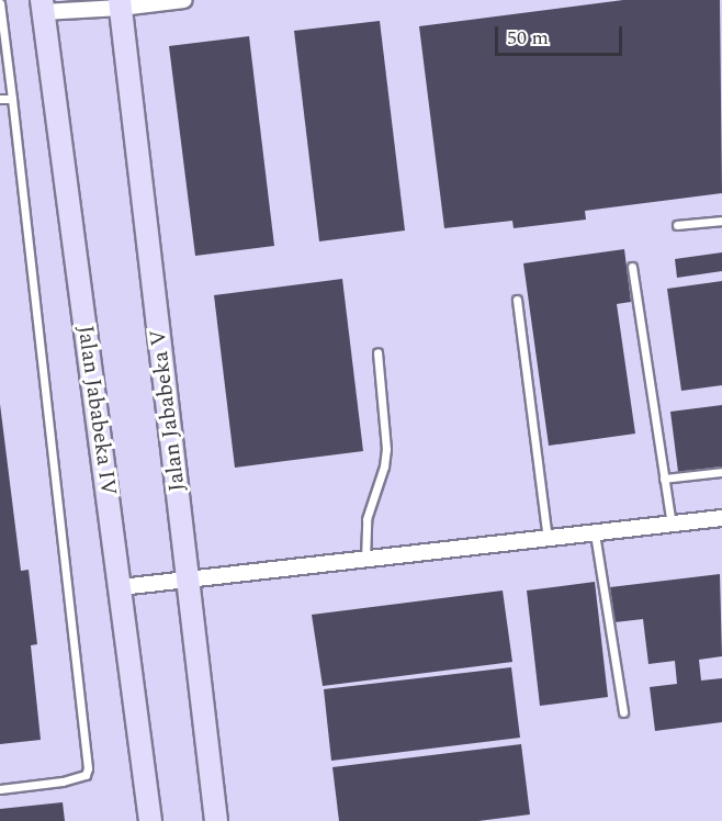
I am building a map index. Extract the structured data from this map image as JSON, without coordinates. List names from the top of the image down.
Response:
{
  "streets": {
    "street": ["Jalan Jababeka IV", "Jalan Jababeka V"]
  },
  "scale_bar": "50 m"
}
